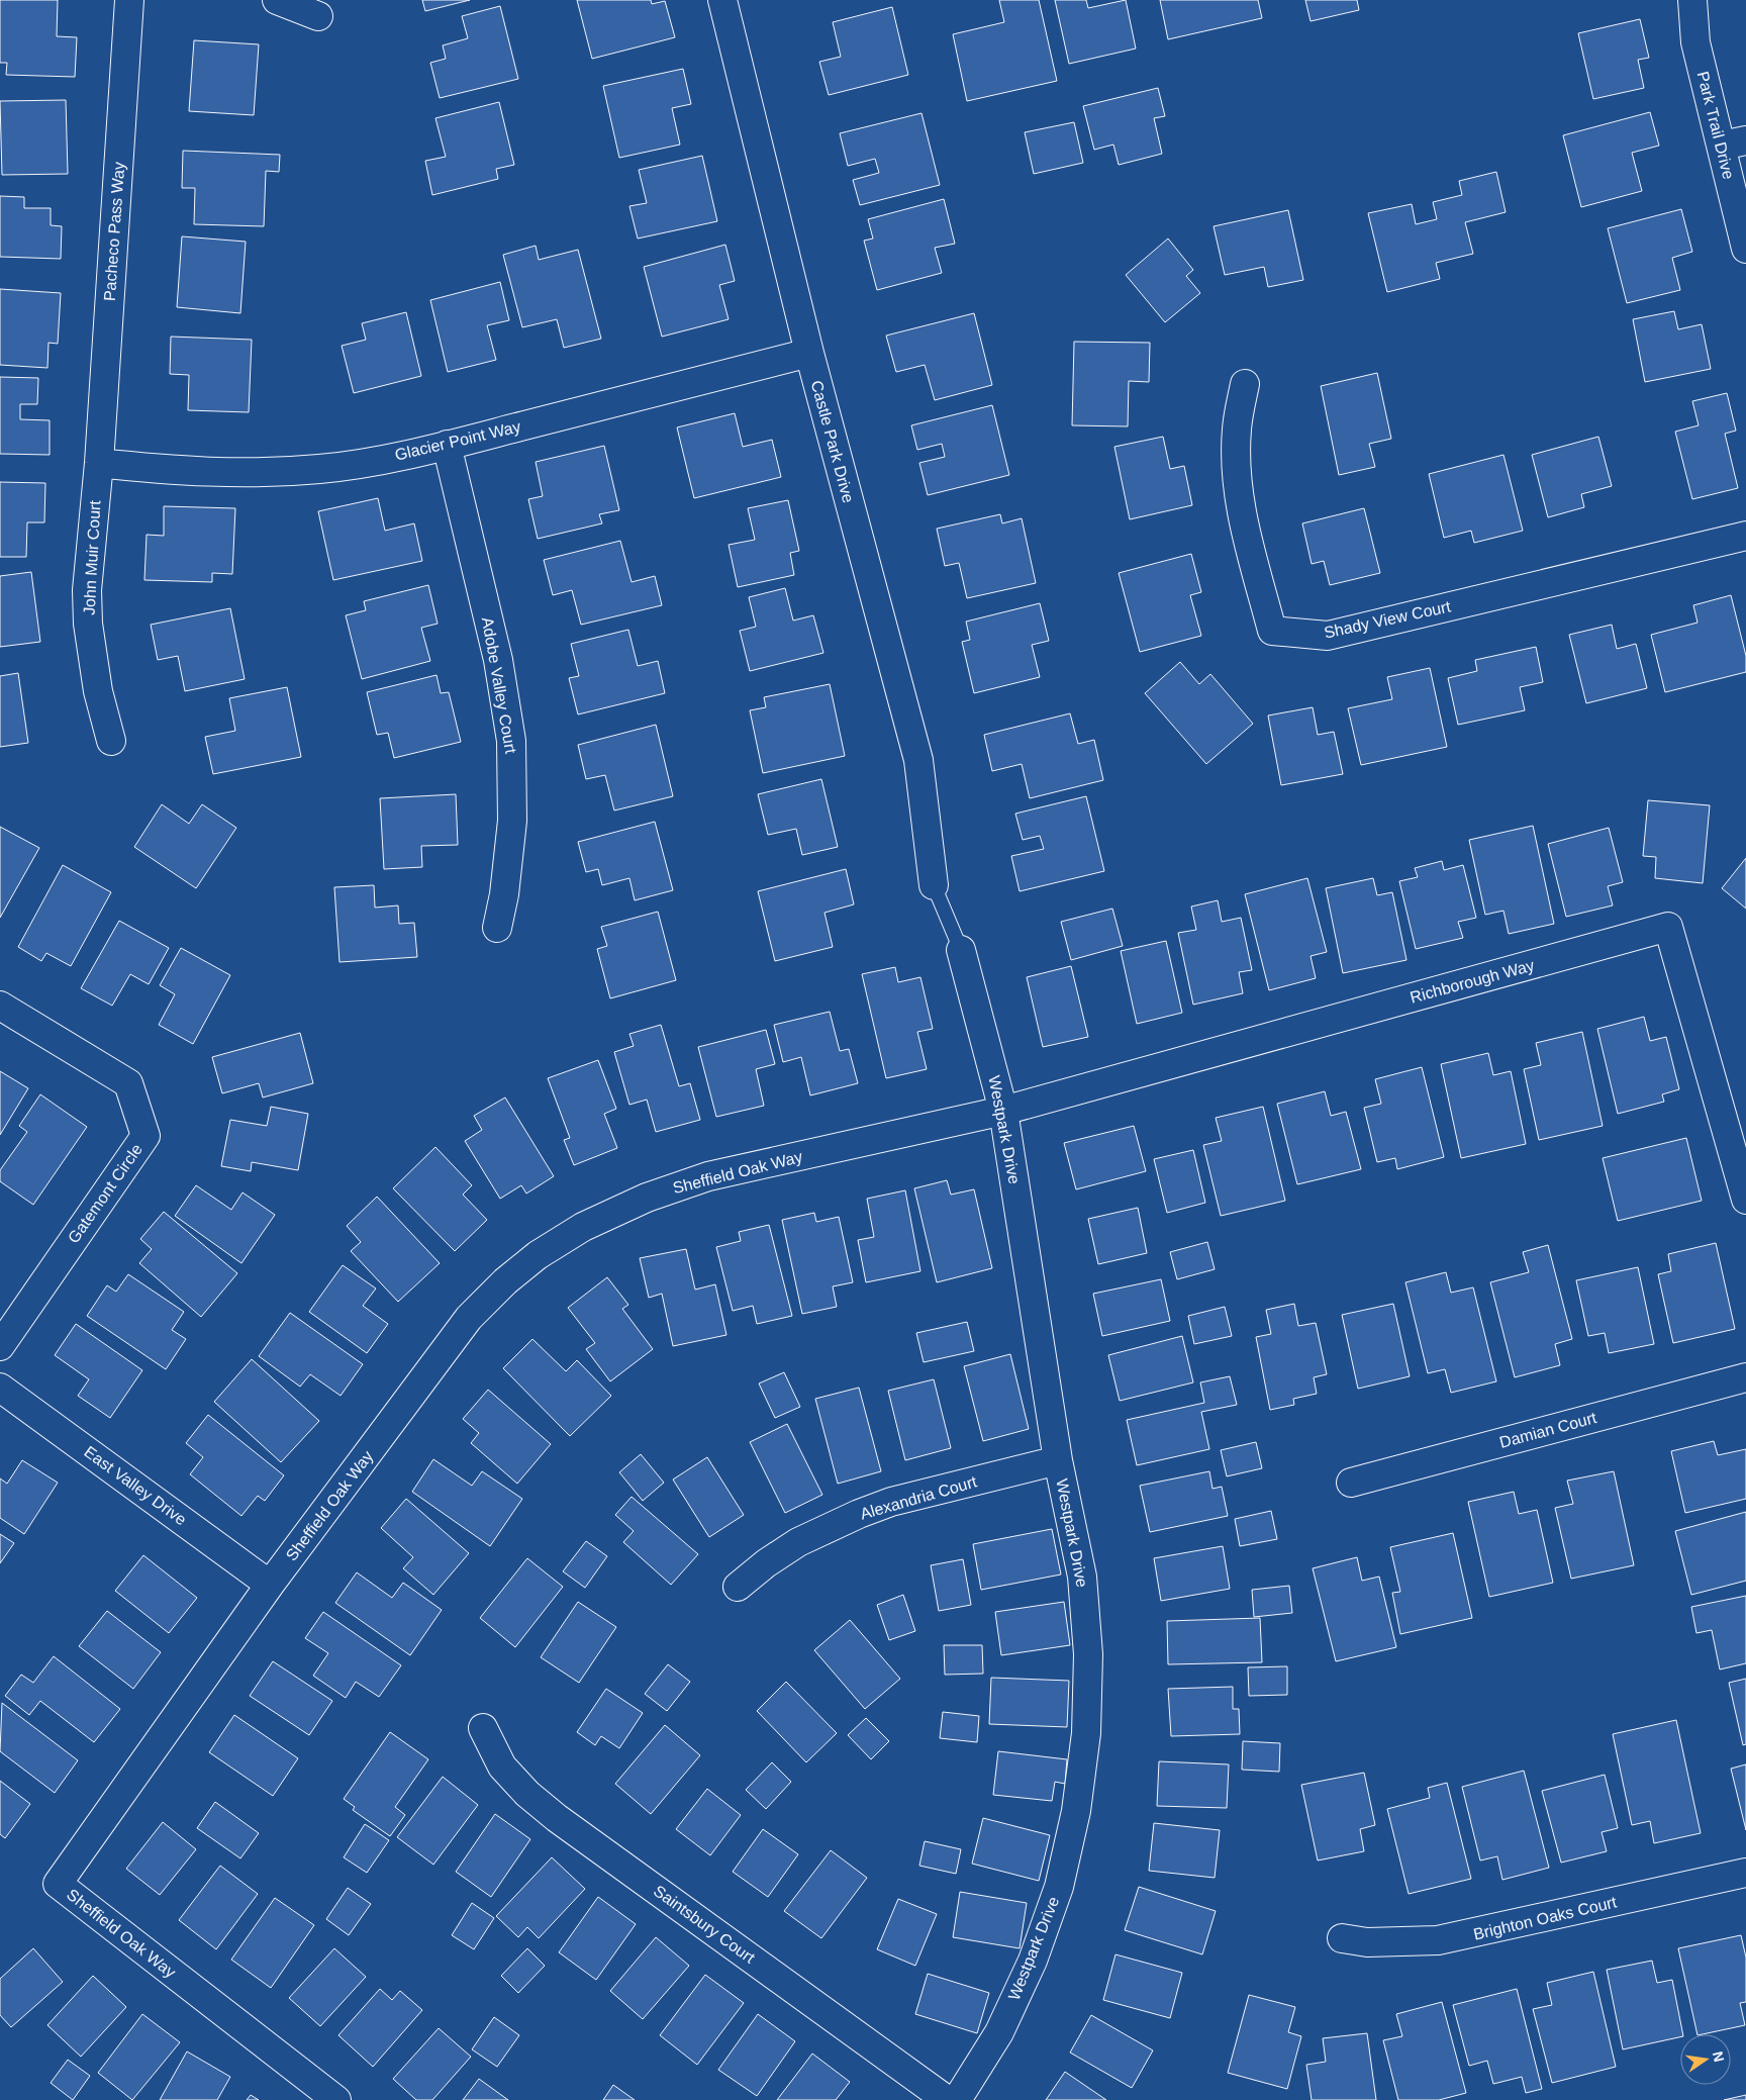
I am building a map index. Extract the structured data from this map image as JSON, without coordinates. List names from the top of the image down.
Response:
{
  "streets": {
    "street": [
      "Park Trail Drive",
      "Pacheco Pass Way",
      "Glacier Point Way",
      "Castle Park Drive",
      "John Muir Court",
      "Shady View Court",
      "Adobe Valley Court",
      "Richborough Way",
      "Westpark Drive",
      "Sheffield Oak Way",
      "Gatemont Circle",
      "Damian Court",
      "East Valley Drive",
      "Alexandria Court",
      "Brighton Oaks Court",
      "Saintsbury Court"
    ]
  },
  "crossings": [
    ["Pacheco Pass Way", "Glacier Point Way"],
    ["Pacheco Pass Way", "John Muir Court"],
    ["Glacier Point Way", "Castle Park Drive"],
    ["Glacier Point Way", "John Muir Court"],
    ["Glacier Point Way", "Adobe Valley Court"],
    ["Richborough Way", "Westpark Drive"],
    ["Richborough Way", "Sheffield Oak Way"],
    ["Westpark Drive", "Sheffield Oak Way"],
    ["Westpark Drive", "Alexandria Court"],
    ["Sheffield Oak Way", "East Valley Drive"]
  ],
  "north": "right"
}
